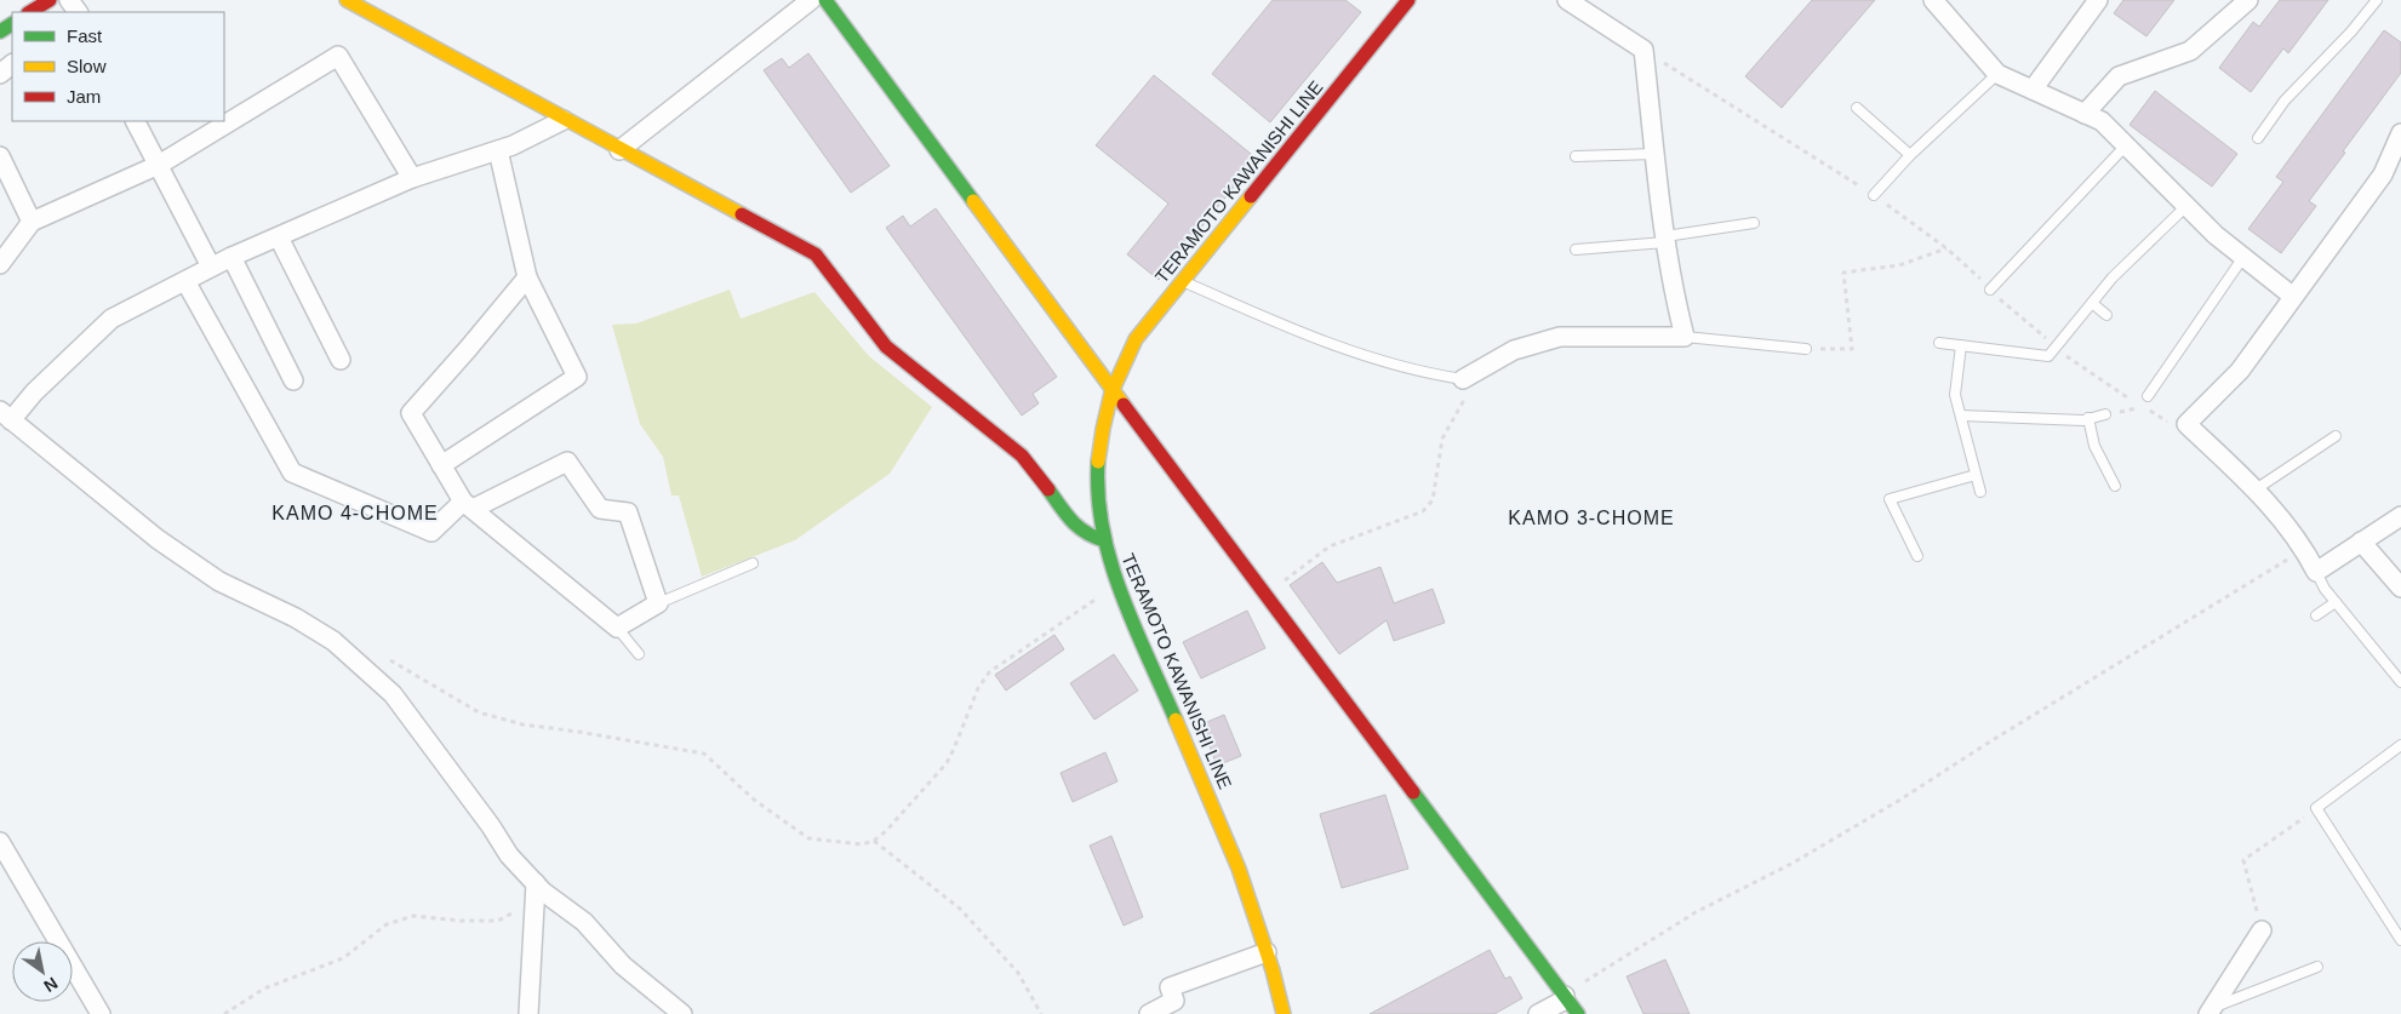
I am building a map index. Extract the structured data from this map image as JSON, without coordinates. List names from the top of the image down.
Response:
{
  "streets": {
    "main road": ["TERAMOTO KAWANISHI LINE"]
  },
  "districts": ["KAMO 4-CHOME", "KAMO 3-CHOME"],
  "legend": ["Fast", "Slow", "Jam"],
  "north": "bottom right"
}
